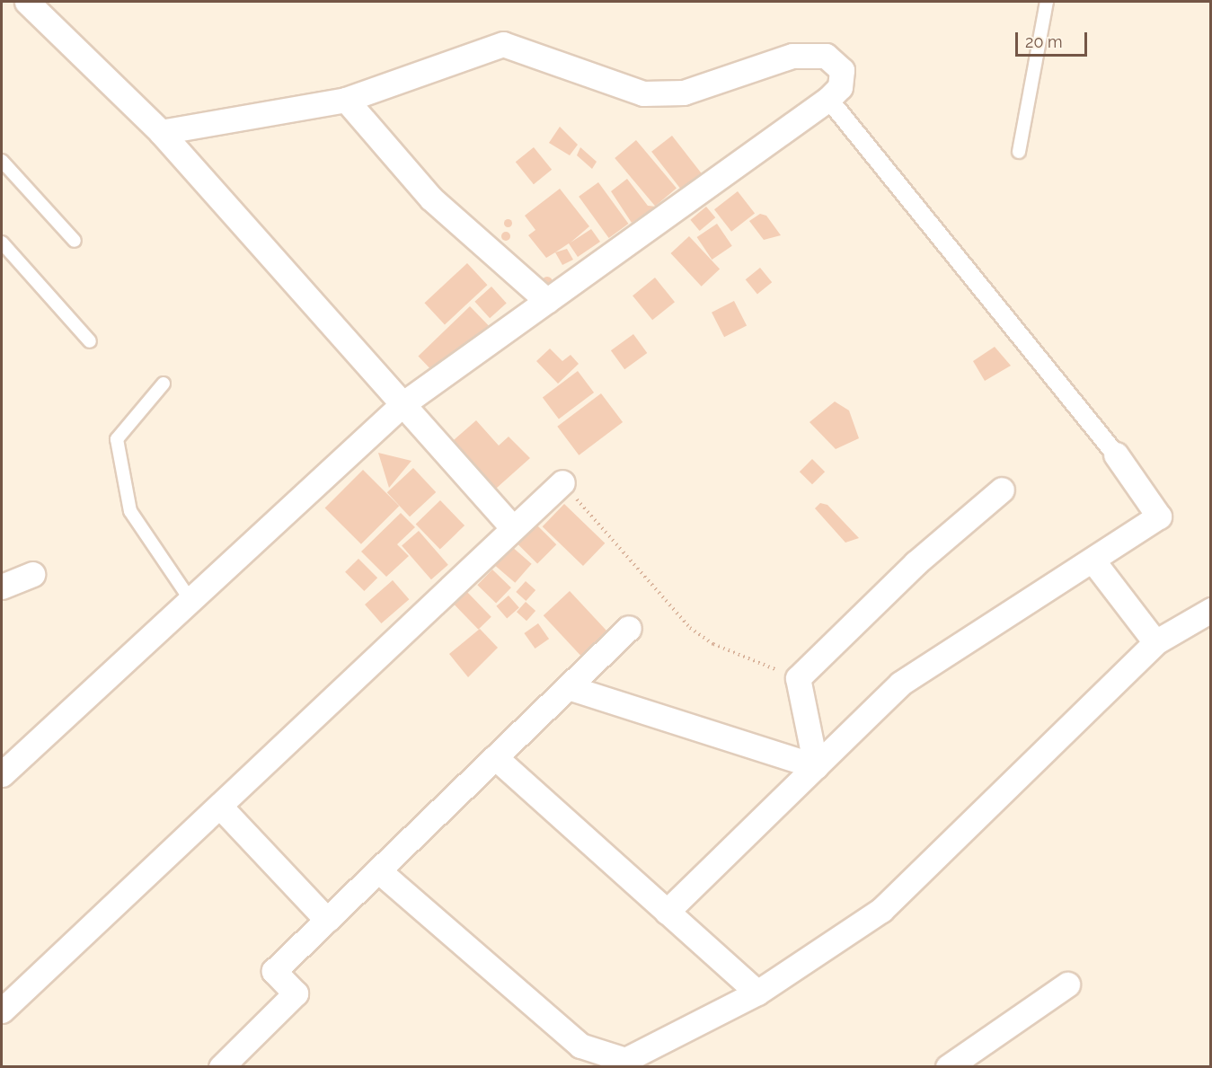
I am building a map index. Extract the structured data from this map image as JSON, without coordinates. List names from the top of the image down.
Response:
{
  "scale_bar": "20 m"
}
